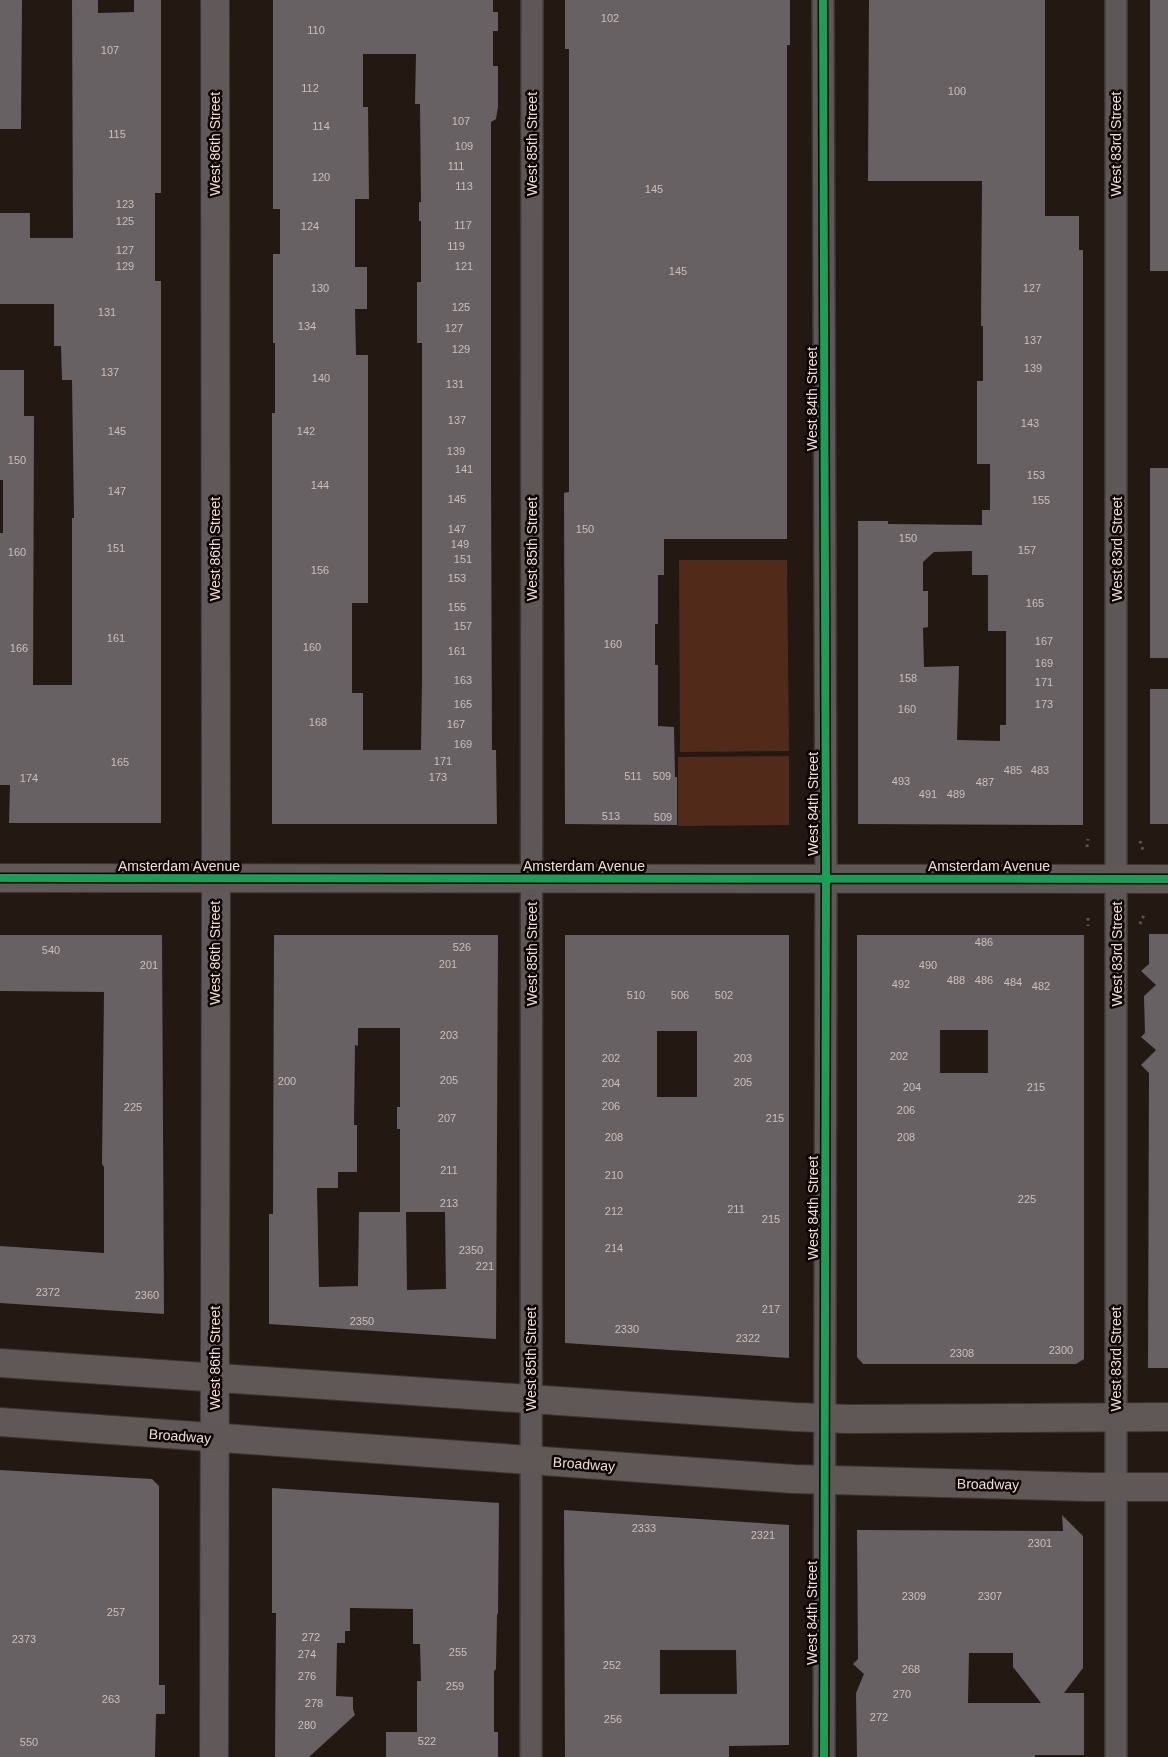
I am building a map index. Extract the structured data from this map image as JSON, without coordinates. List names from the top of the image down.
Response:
{
  "streets": {
    "main road": ["West 86th Street", "Amsterdam Avenue", "Broadway"],
    "street": ["West 85th Street", "West 83rd Street", "West 84th Street"]
  },
  "crossings": [
    ["West 86th Street", "Amsterdam Avenue"],
    ["West 86th Street", "Broadway"],
    ["West 85th Street", "Amsterdam Avenue"],
    ["West 85th Street", "Broadway"],
    ["West 83rd Street", "Amsterdam Avenue"],
    ["West 83rd Street", "Broadway"],
    ["West 84th Street", "Amsterdam Avenue"],
    ["West 84th Street", "Broadway"]
  ],
  "house_numbers": [
    "102",
    "110",
    "107",
    "112",
    "100",
    "107",
    "114",
    "115",
    "109",
    "111",
    "120",
    "113",
    "145",
    "123",
    "125",
    "117",
    "124",
    "119",
    "127",
    "129",
    "121",
    "145",
    "130",
    "127",
    "125",
    "131",
    "134",
    "127",
    "137",
    "129",
    "139",
    "137",
    "140",
    "131",
    "137",
    "143",
    "145",
    "142",
    "139",
    "150",
    "141",
    "153",
    "144",
    "147",
    "145",
    "155",
    "147",
    "150",
    "150",
    "149",
    "151",
    "157",
    "160",
    "151",
    "156",
    "153",
    "165",
    "155",
    "157",
    "161",
    "167",
    "160",
    "160",
    "166",
    "161",
    "169",
    "158",
    "163",
    "171",
    "165",
    "173",
    "160",
    "168",
    "167",
    "169",
    "171",
    "165",
    "485",
    "483",
    "511",
    "509",
    "173",
    "174",
    "493",
    "487",
    "491",
    "489",
    "513",
    "509",
    "486",
    "526",
    "540",
    "201",
    "201",
    "490",
    "488",
    "486",
    "484",
    "492",
    "482",
    "510",
    "506",
    "502",
    "203",
    "202",
    "202",
    "203",
    "205",
    "200",
    "205",
    "204",
    "204",
    "215",
    "206",
    "225",
    "206",
    "207",
    "215",
    "208",
    "208",
    "211",
    "210",
    "225",
    "213",
    "211",
    "212",
    "215",
    "214",
    "2350",
    "221",
    "2372",
    "2360",
    "217",
    "2350",
    "2330",
    "2322",
    "2300",
    "2308",
    "2333",
    "2321",
    "2301",
    "2309",
    "2307",
    "257",
    "272",
    "2373",
    "255",
    "274",
    "252",
    "268",
    "276",
    "259",
    "270",
    "263",
    "278",
    "272",
    "256",
    "280",
    "522",
    "550"
  ]
}
